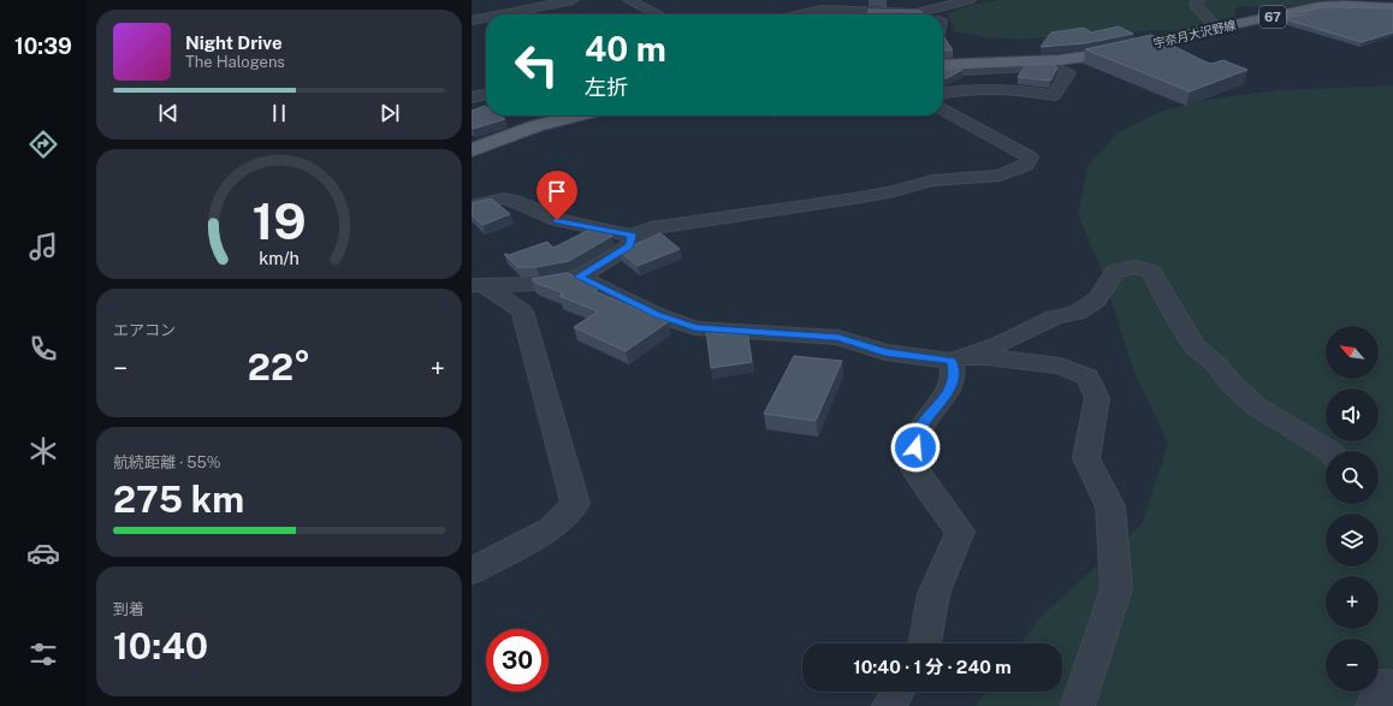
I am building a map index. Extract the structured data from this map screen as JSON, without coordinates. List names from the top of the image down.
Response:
{
  "streets": {
    "main road": ["67", "宇奈月大沢野線"]
  },
  "north": "top left",
  "page": {
    "tabs": "10:39",
    "turn": ["40 m", "左折"],
    "song": ["Night Drive", "The Halogens"],
    "tile": [
      "エアコン",
      ["航続距離 · 55%", "275 km"],
      ["到着", "10:40"]
    ],
    "map_buttons": ["+", "−"],
    "heat": ["−", "22°", "+"],
    "limit": "30",
    "trip": "10:40 · 1 分 · 240 m",
    "gauge": ["19", "km/h"]
  }
}
